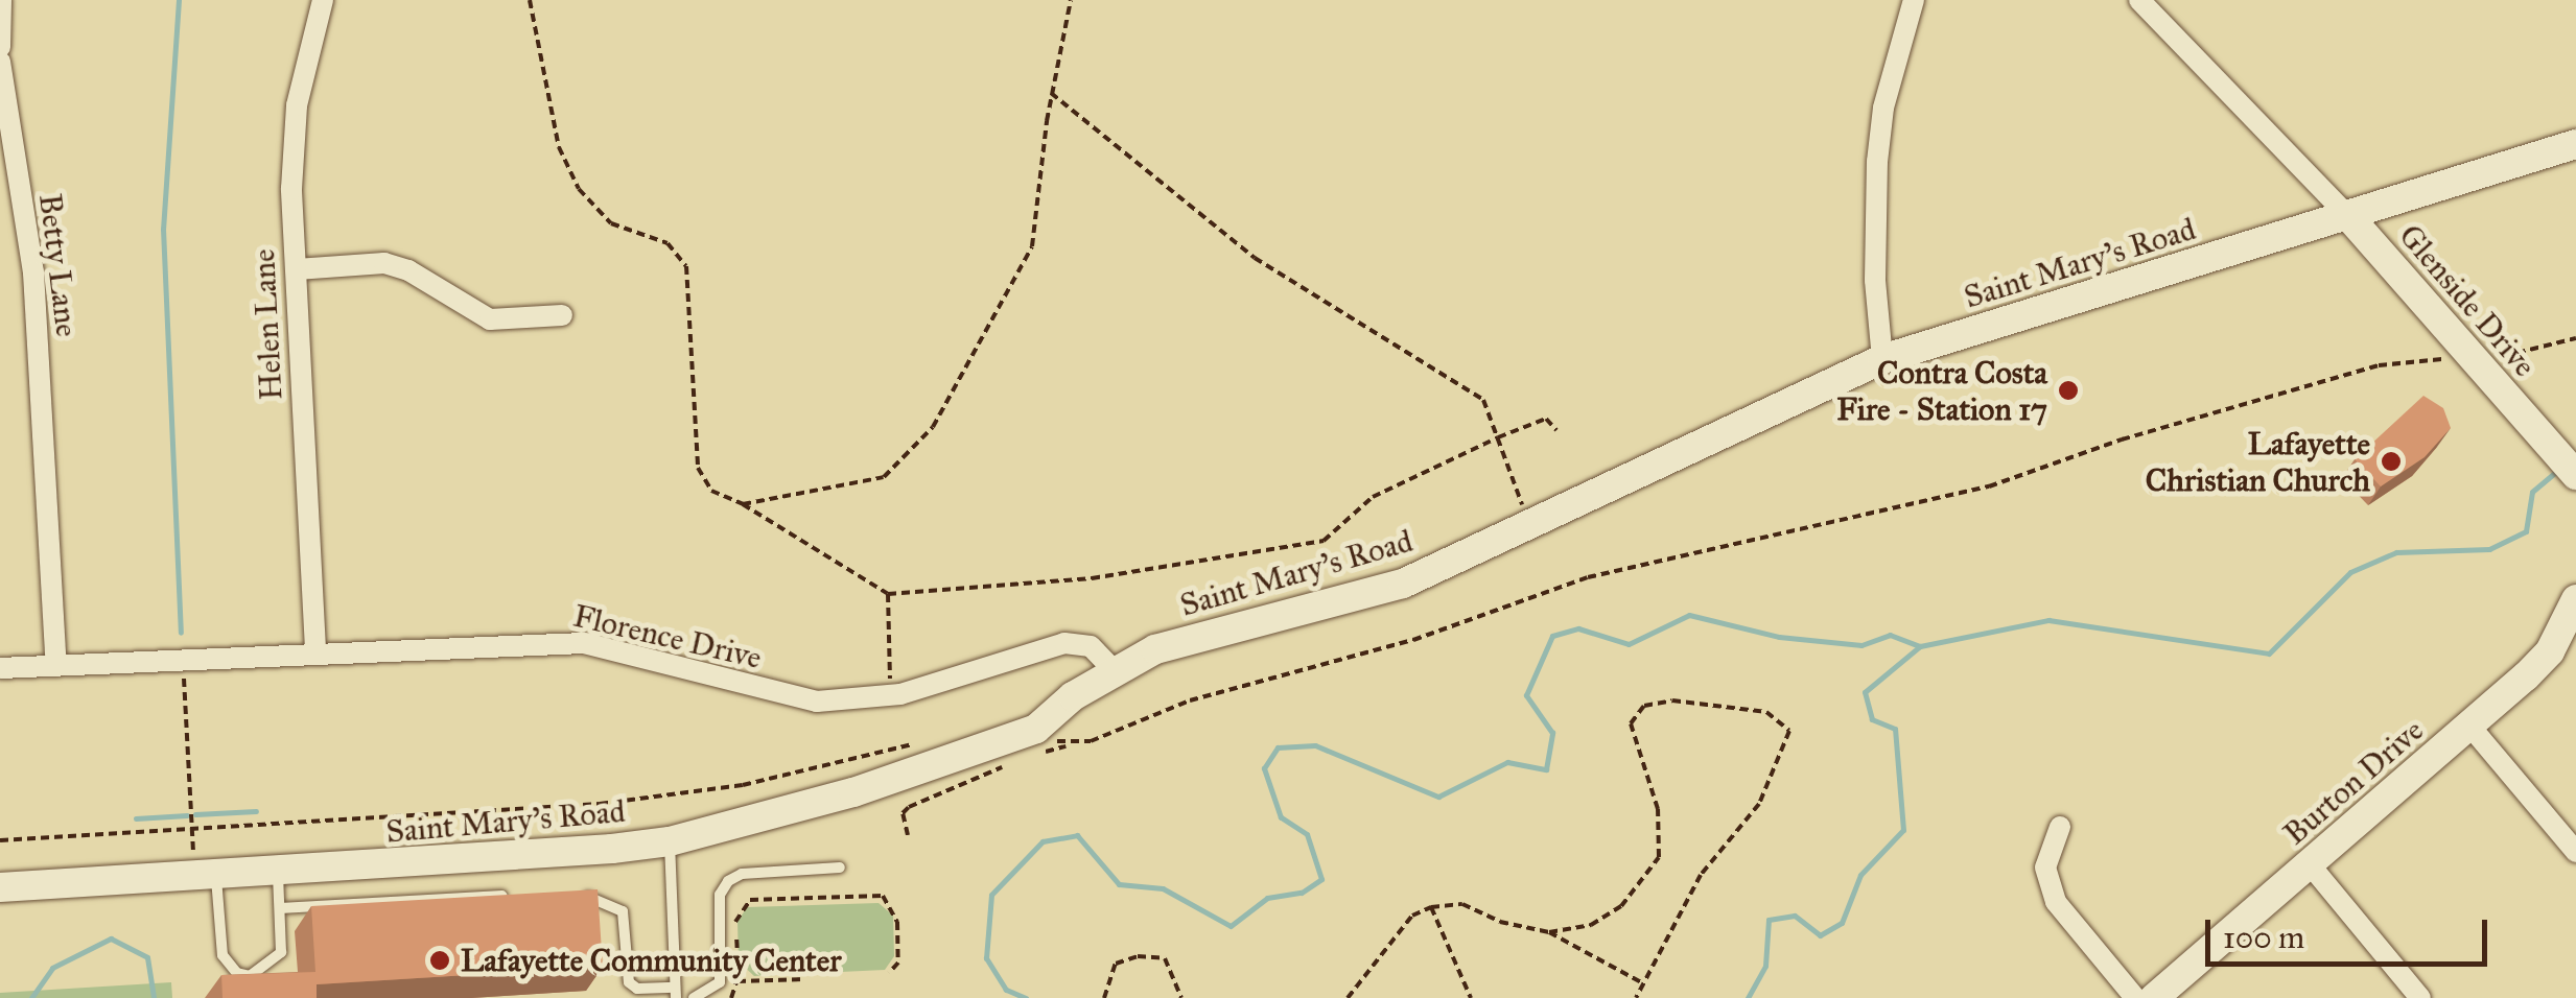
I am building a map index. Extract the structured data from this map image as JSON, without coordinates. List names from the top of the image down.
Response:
{
  "streets": {
    "street": [
      "Saint Mary's Road",
      "Betty Lane",
      "Glenside Drive",
      "Helen Lane",
      "Florence Drive",
      "Burton Drive"
    ]
  },
  "crossings": [
    ["Saint Mary's Road", "Glenside Drive"],
    ["Saint Mary's Road", "Florence Drive"],
    ["Betty Lane", "Florence Drive"],
    ["Helen Lane", "Florence Drive"]
  ],
  "places": ["Contra Costa Fire - Station 17", "Lafayette Christian Church", "Lafayette Community Center"],
  "scale_bar": "100 m"
}
